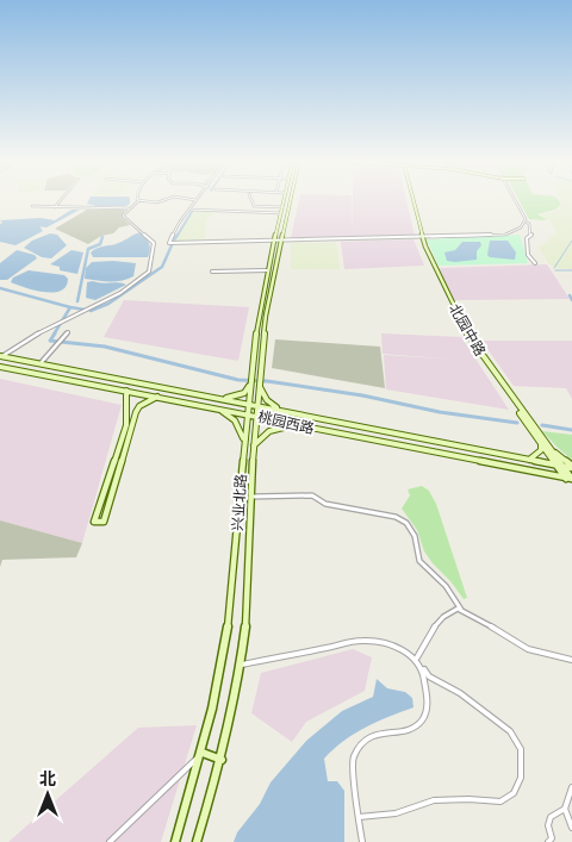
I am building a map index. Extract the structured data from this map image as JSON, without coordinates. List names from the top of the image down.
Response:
{
  "streets": {
    "main road": ["北园中路", "桃园西路", "兴业北路"]
  },
  "crossings": [
    ["北园中路", "桃园西路"],
    ["桃园西路", "兴业北路"]
  ],
  "north": "top"
}
